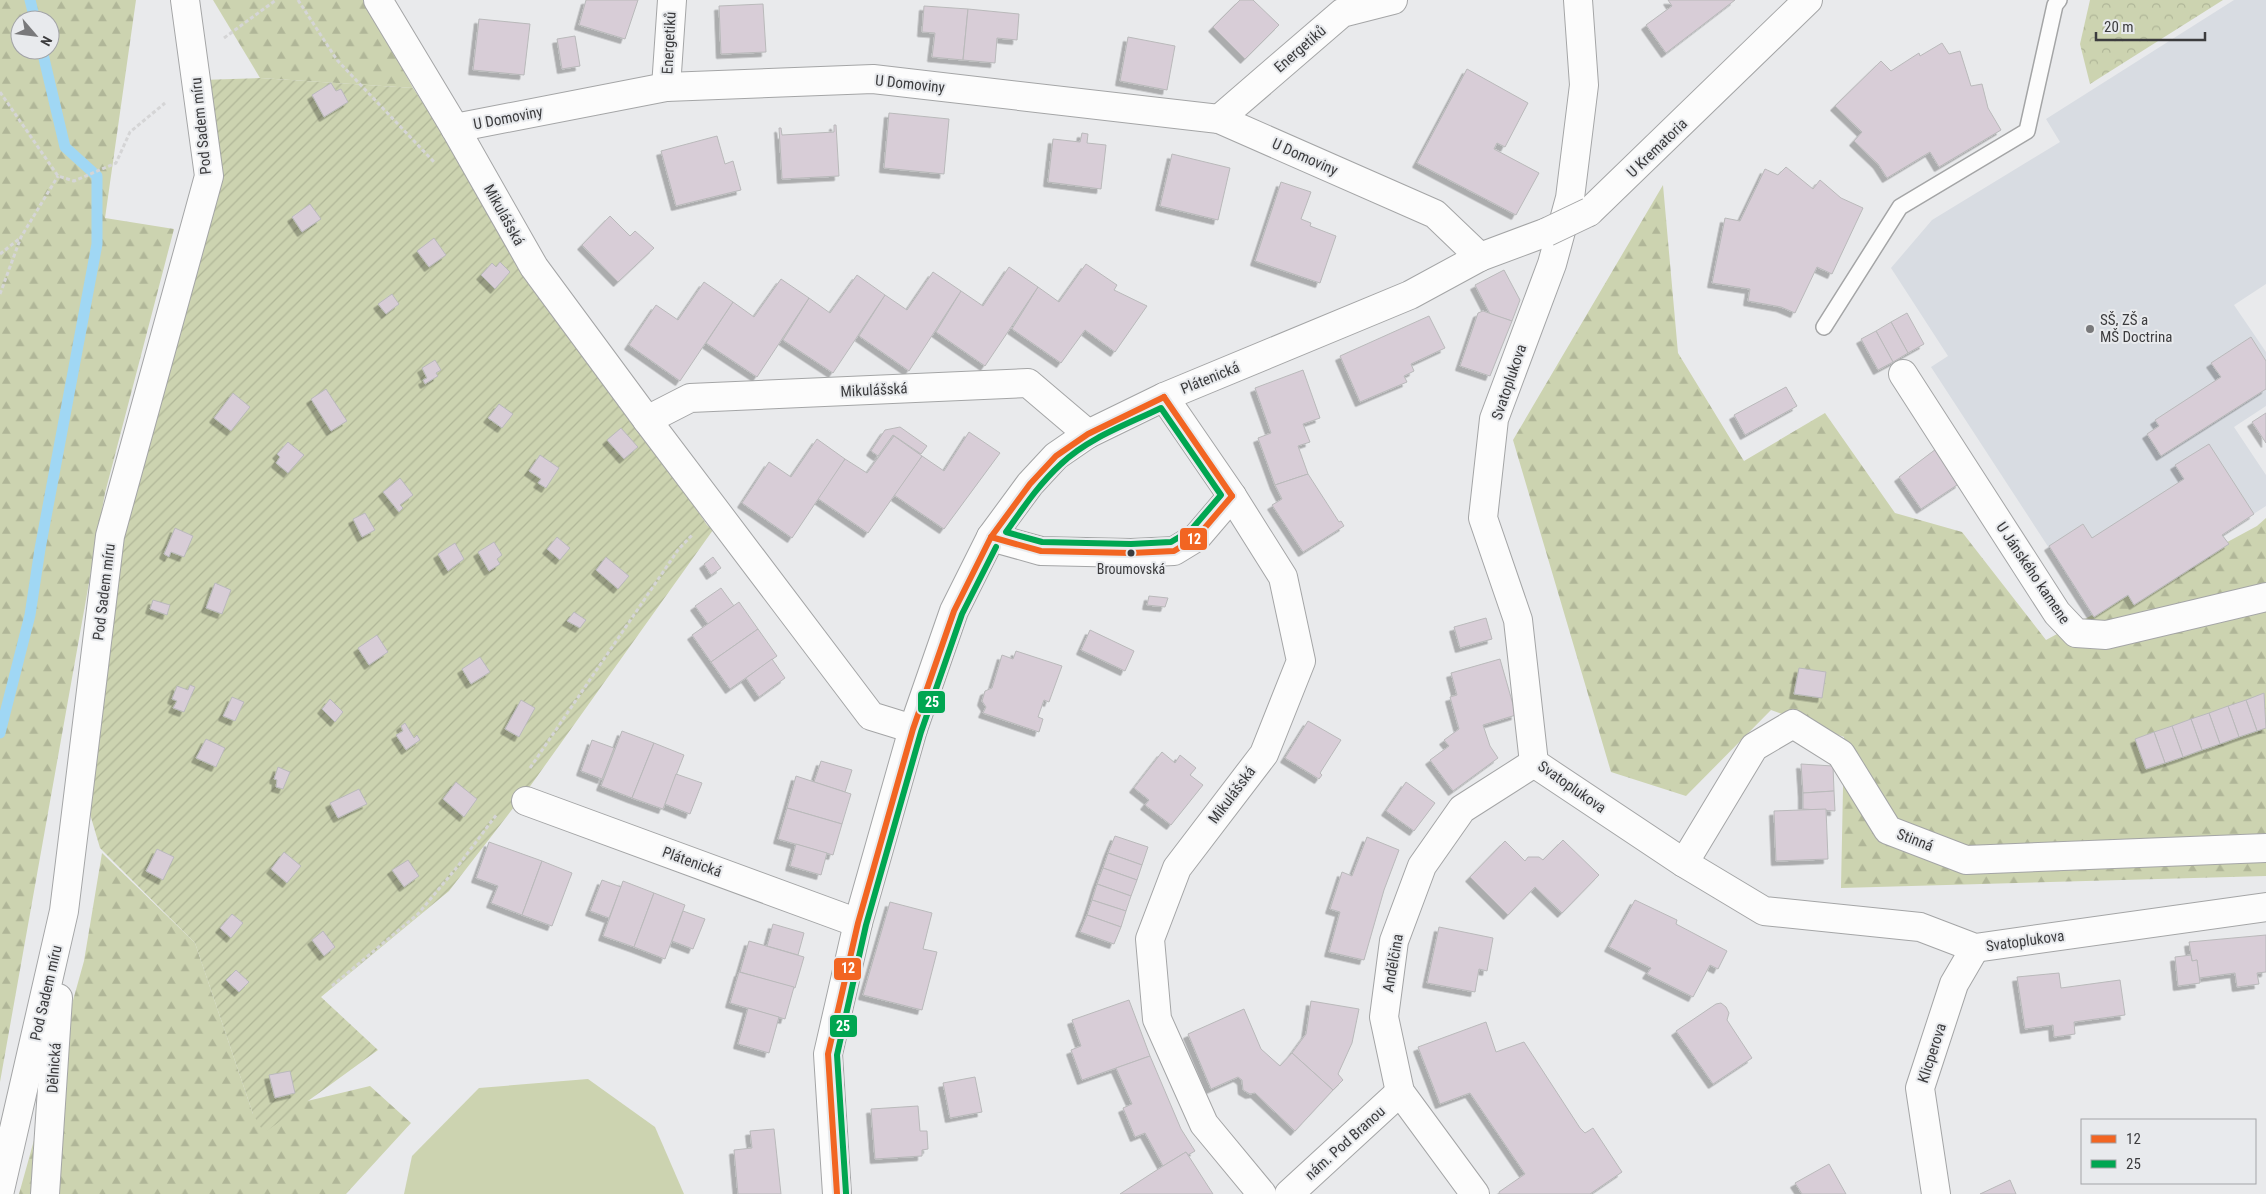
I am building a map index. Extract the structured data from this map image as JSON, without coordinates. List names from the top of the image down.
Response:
{
  "streets": {
    "street": [
      "Energetiků",
      "U Domoviny",
      "Pod Sadem míru",
      "U Krematoria",
      "Mikulášská",
      "Plátenická",
      "Svatoplukova",
      "U Jánského kamene",
      "Stinná",
      "Andělčina",
      "Klicperova",
      "Dělnická",
      "nám. Pod Branou"
    ]
  },
  "crossings": [
    ["Energetiků", "U Domoviny"],
    ["U Domoviny", "U Krematoria"],
    ["U Domoviny", "Mikulášská"],
    ["U Domoviny", "Plátenická"],
    ["Pod Sadem míru", "Dělnická"],
    ["U Krematoria", "Plátenická"],
    ["Mikulášská", "Plátenická"],
    ["Svatoplukova", "Stinná"],
    ["Svatoplukova", "Andělčina"],
    ["Svatoplukova", "Klicperova"],
    ["Andělčina", "nám. Pod Branou"]
  ],
  "places": ["SŠ, ZŠ a MŠ Doctrina", "Broumovská"],
  "lines": ["transit line 12", "transit line 25"],
  "legend": ["12", "25"],
  "scale_bar": "20 m",
  "north": "bottom right"
}
